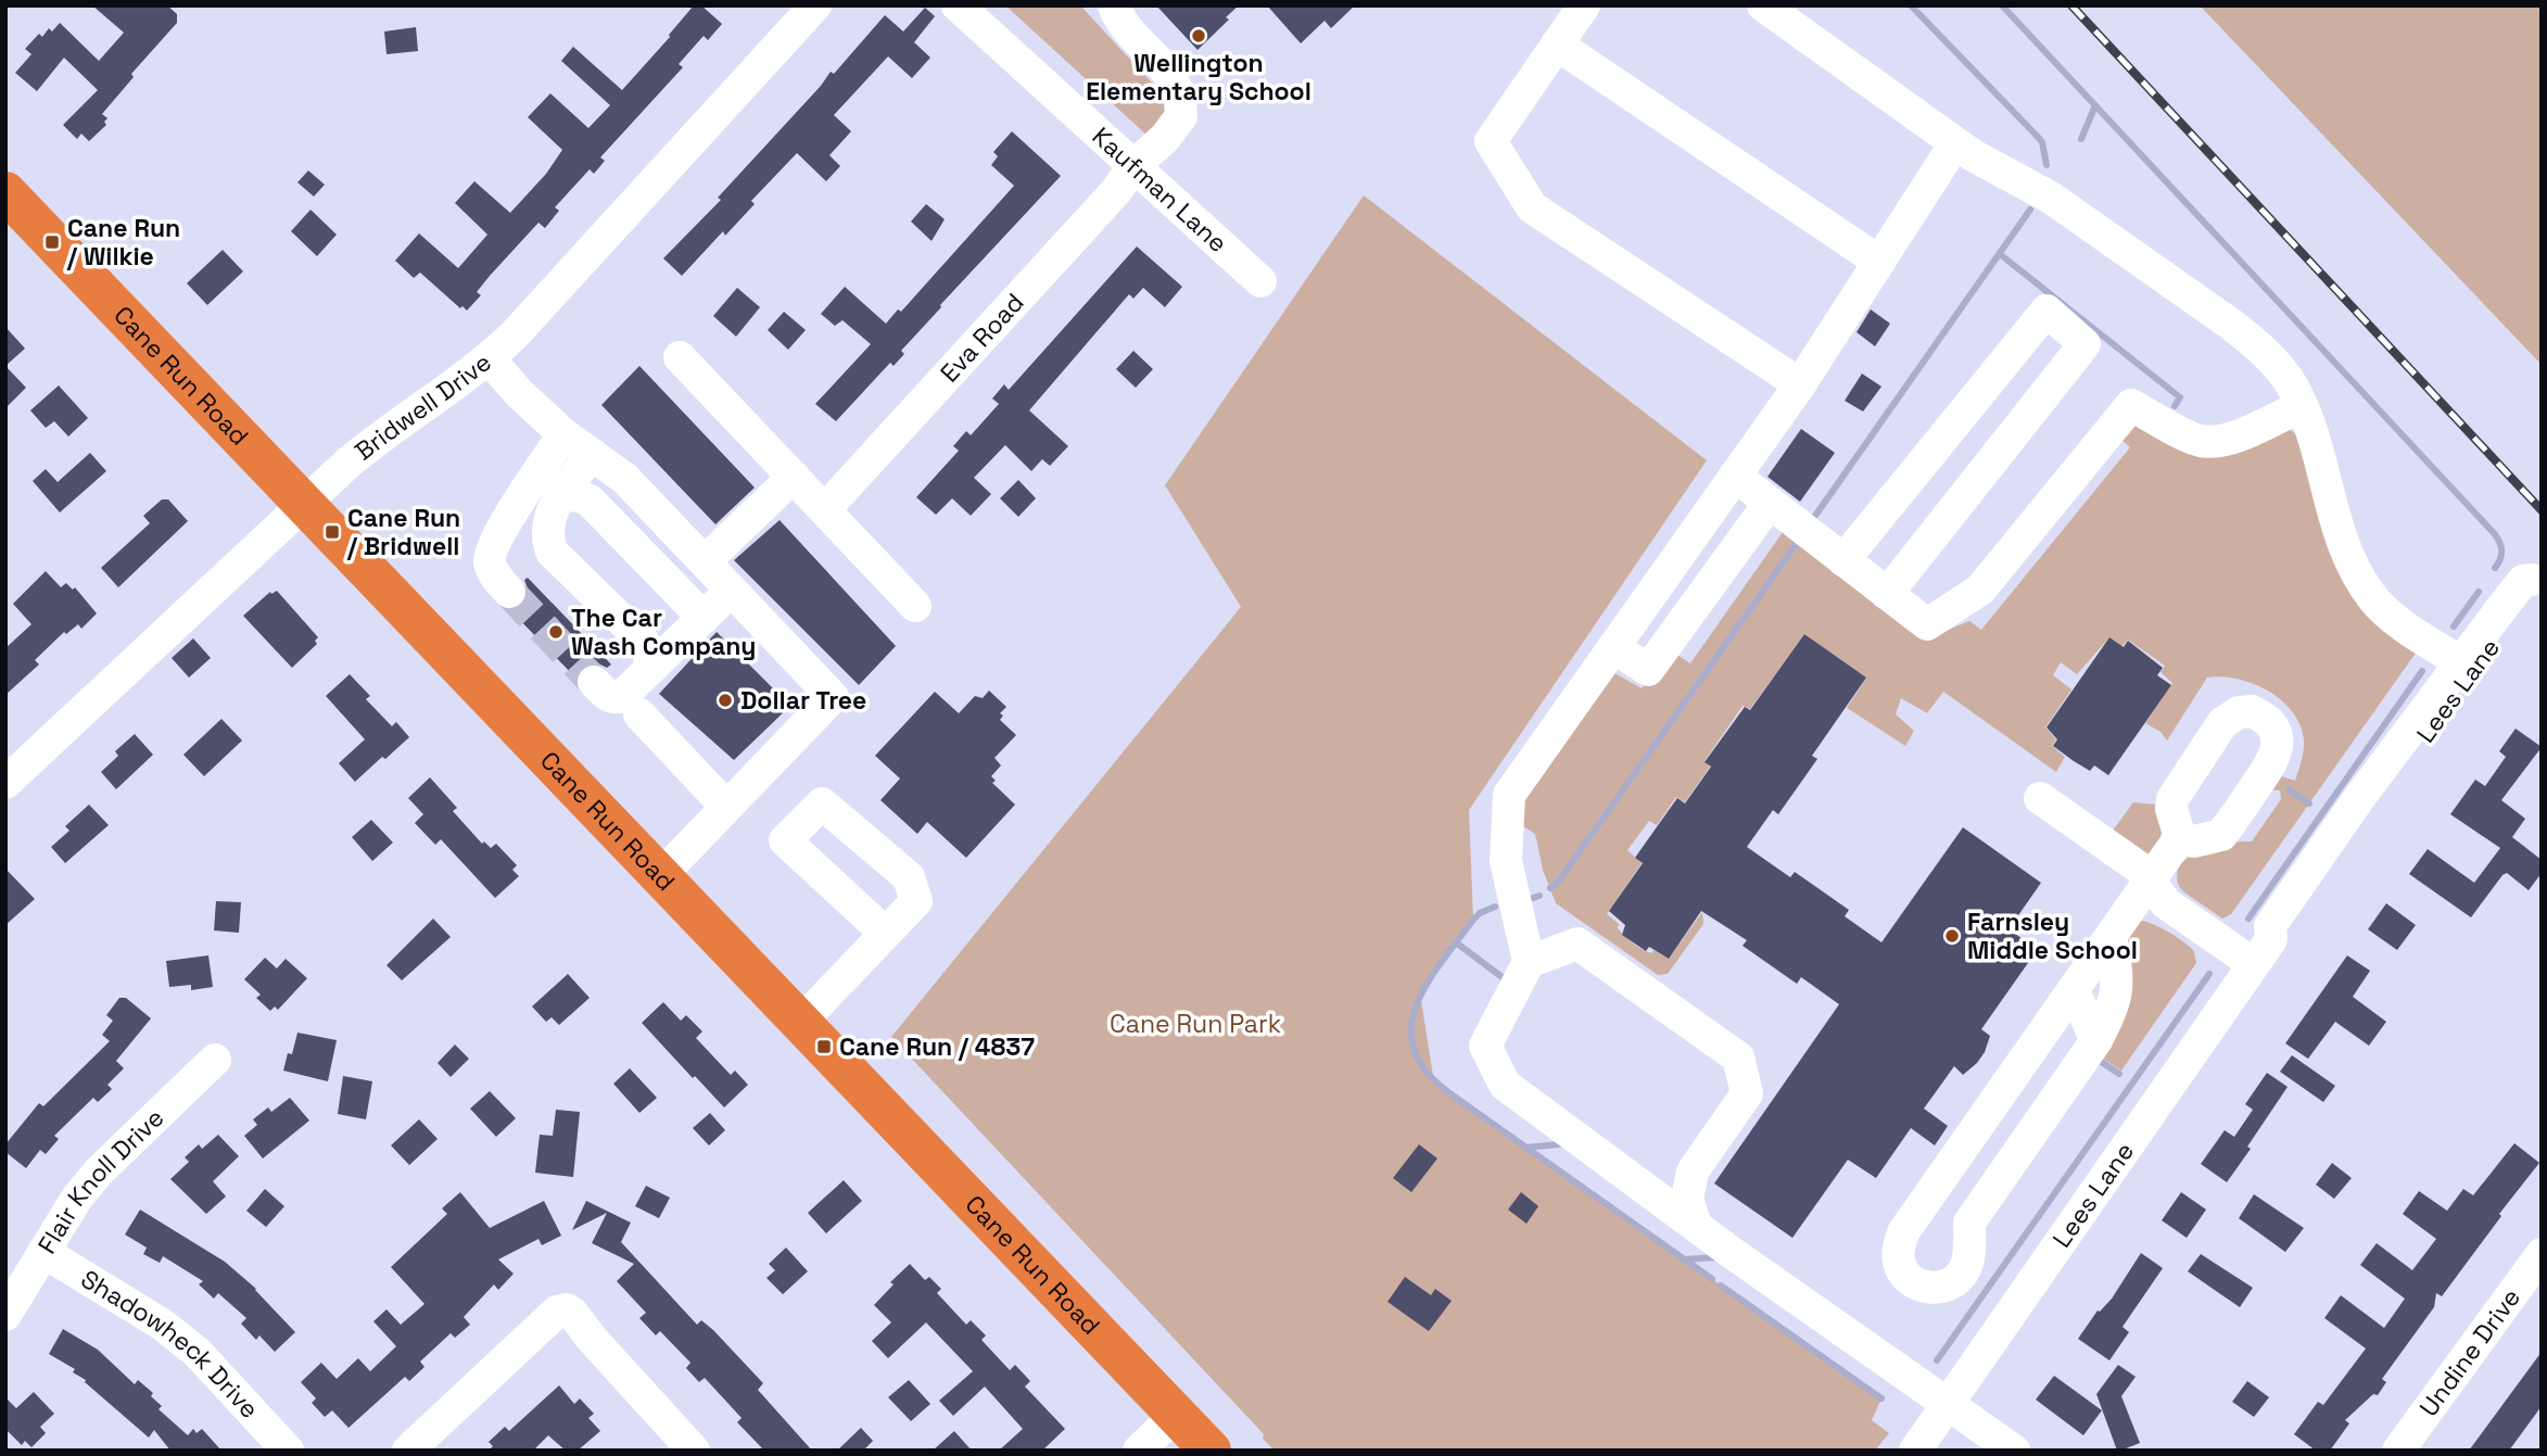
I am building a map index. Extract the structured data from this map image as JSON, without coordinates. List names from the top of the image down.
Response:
{
  "streets": {
    "highway": ["Cane Run Road"],
    "street": [
      "Kaufman Lane",
      "Eva Road",
      "Bridwell Drive",
      "Lees Lane",
      "Flair Knoll Drive",
      "Shadowheck Drive",
      "Undine Drive"
    ]
  },
  "crossings": [
    ["Kaufman Lane", "Eva Road"],
    ["Cane Run Road", "Bridwell Drive"],
    ["Flair Knoll Drive", "Shadowheck Drive"]
  ],
  "parks": ["Cane Run Park"],
  "places": {
    "other": [
      "Wellington Elementary School",
      "The Car Wash Company",
      "Dollar Tree",
      "Farnsley Middle School"
    ],
    "transit": ["Cane Run / Wilkie", "Cane Run / Bridwell", "Cane Run / 4837"]
  }
}
